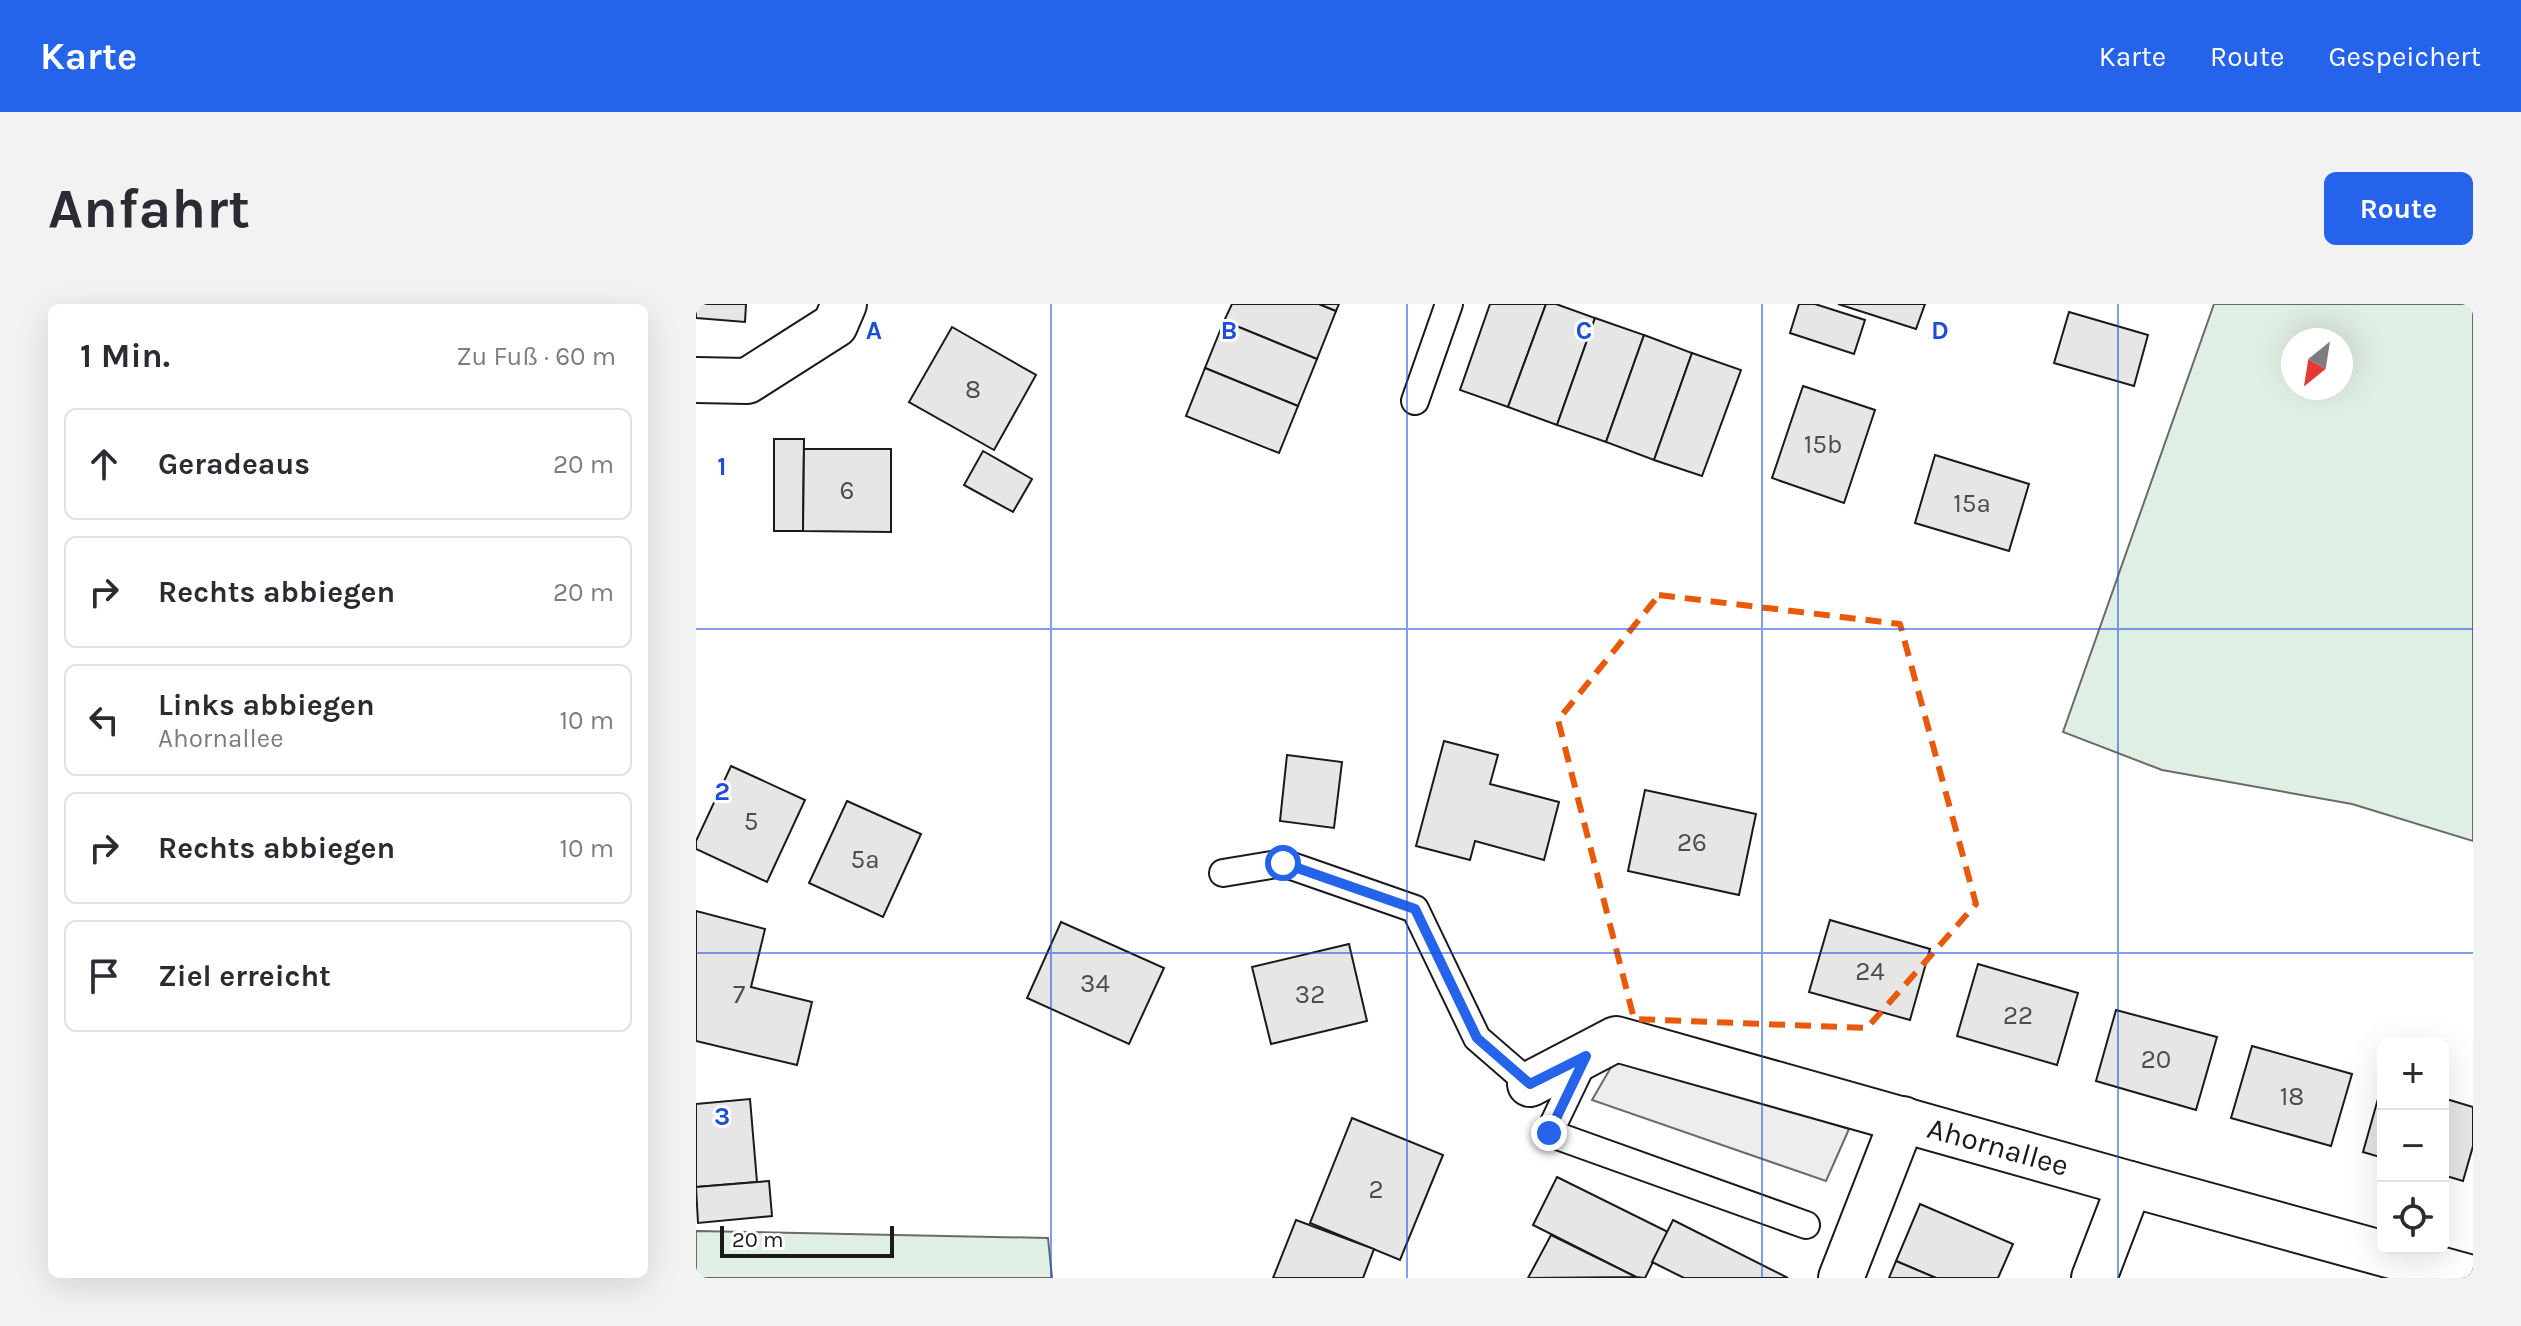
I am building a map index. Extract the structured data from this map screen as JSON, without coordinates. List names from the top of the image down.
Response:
{
  "streets": {
    "street": ["Ahornallee"]
  },
  "house_numbers": [
    "8",
    "15b",
    "6",
    "15a",
    "5",
    "26",
    "5a",
    "24",
    "34",
    "7",
    "32",
    "22",
    "20",
    "18",
    "2"
  ],
  "scale_bar": "20 m",
  "north": "bottom left",
  "page": {
    "header": "Karte",
    "nav": ["Karte", "Route", "Gespeichert"],
    "buttons": "Route",
    "title": "Anfahrt",
    "heading": ["1 Min.", "Zu Fuß · 60 m"],
    "list": [
      ["Geradeaus", "20 m"],
      ["Rechts abbiegen", "20 m"],
      ["Links abbiegen", "Ahornallee", "10 m"],
      ["Rechts abbiegen", "10 m"],
      "Ziel erreicht"
    ],
    "map_buttons": ["+", "−"],
    "scale": "20 m"
  },
  "grid": {
    "columns": [
      "A",
      "B",
      "C",
      "D"
    ],
    "rows": ["1", "2", "3"]
  }
}
